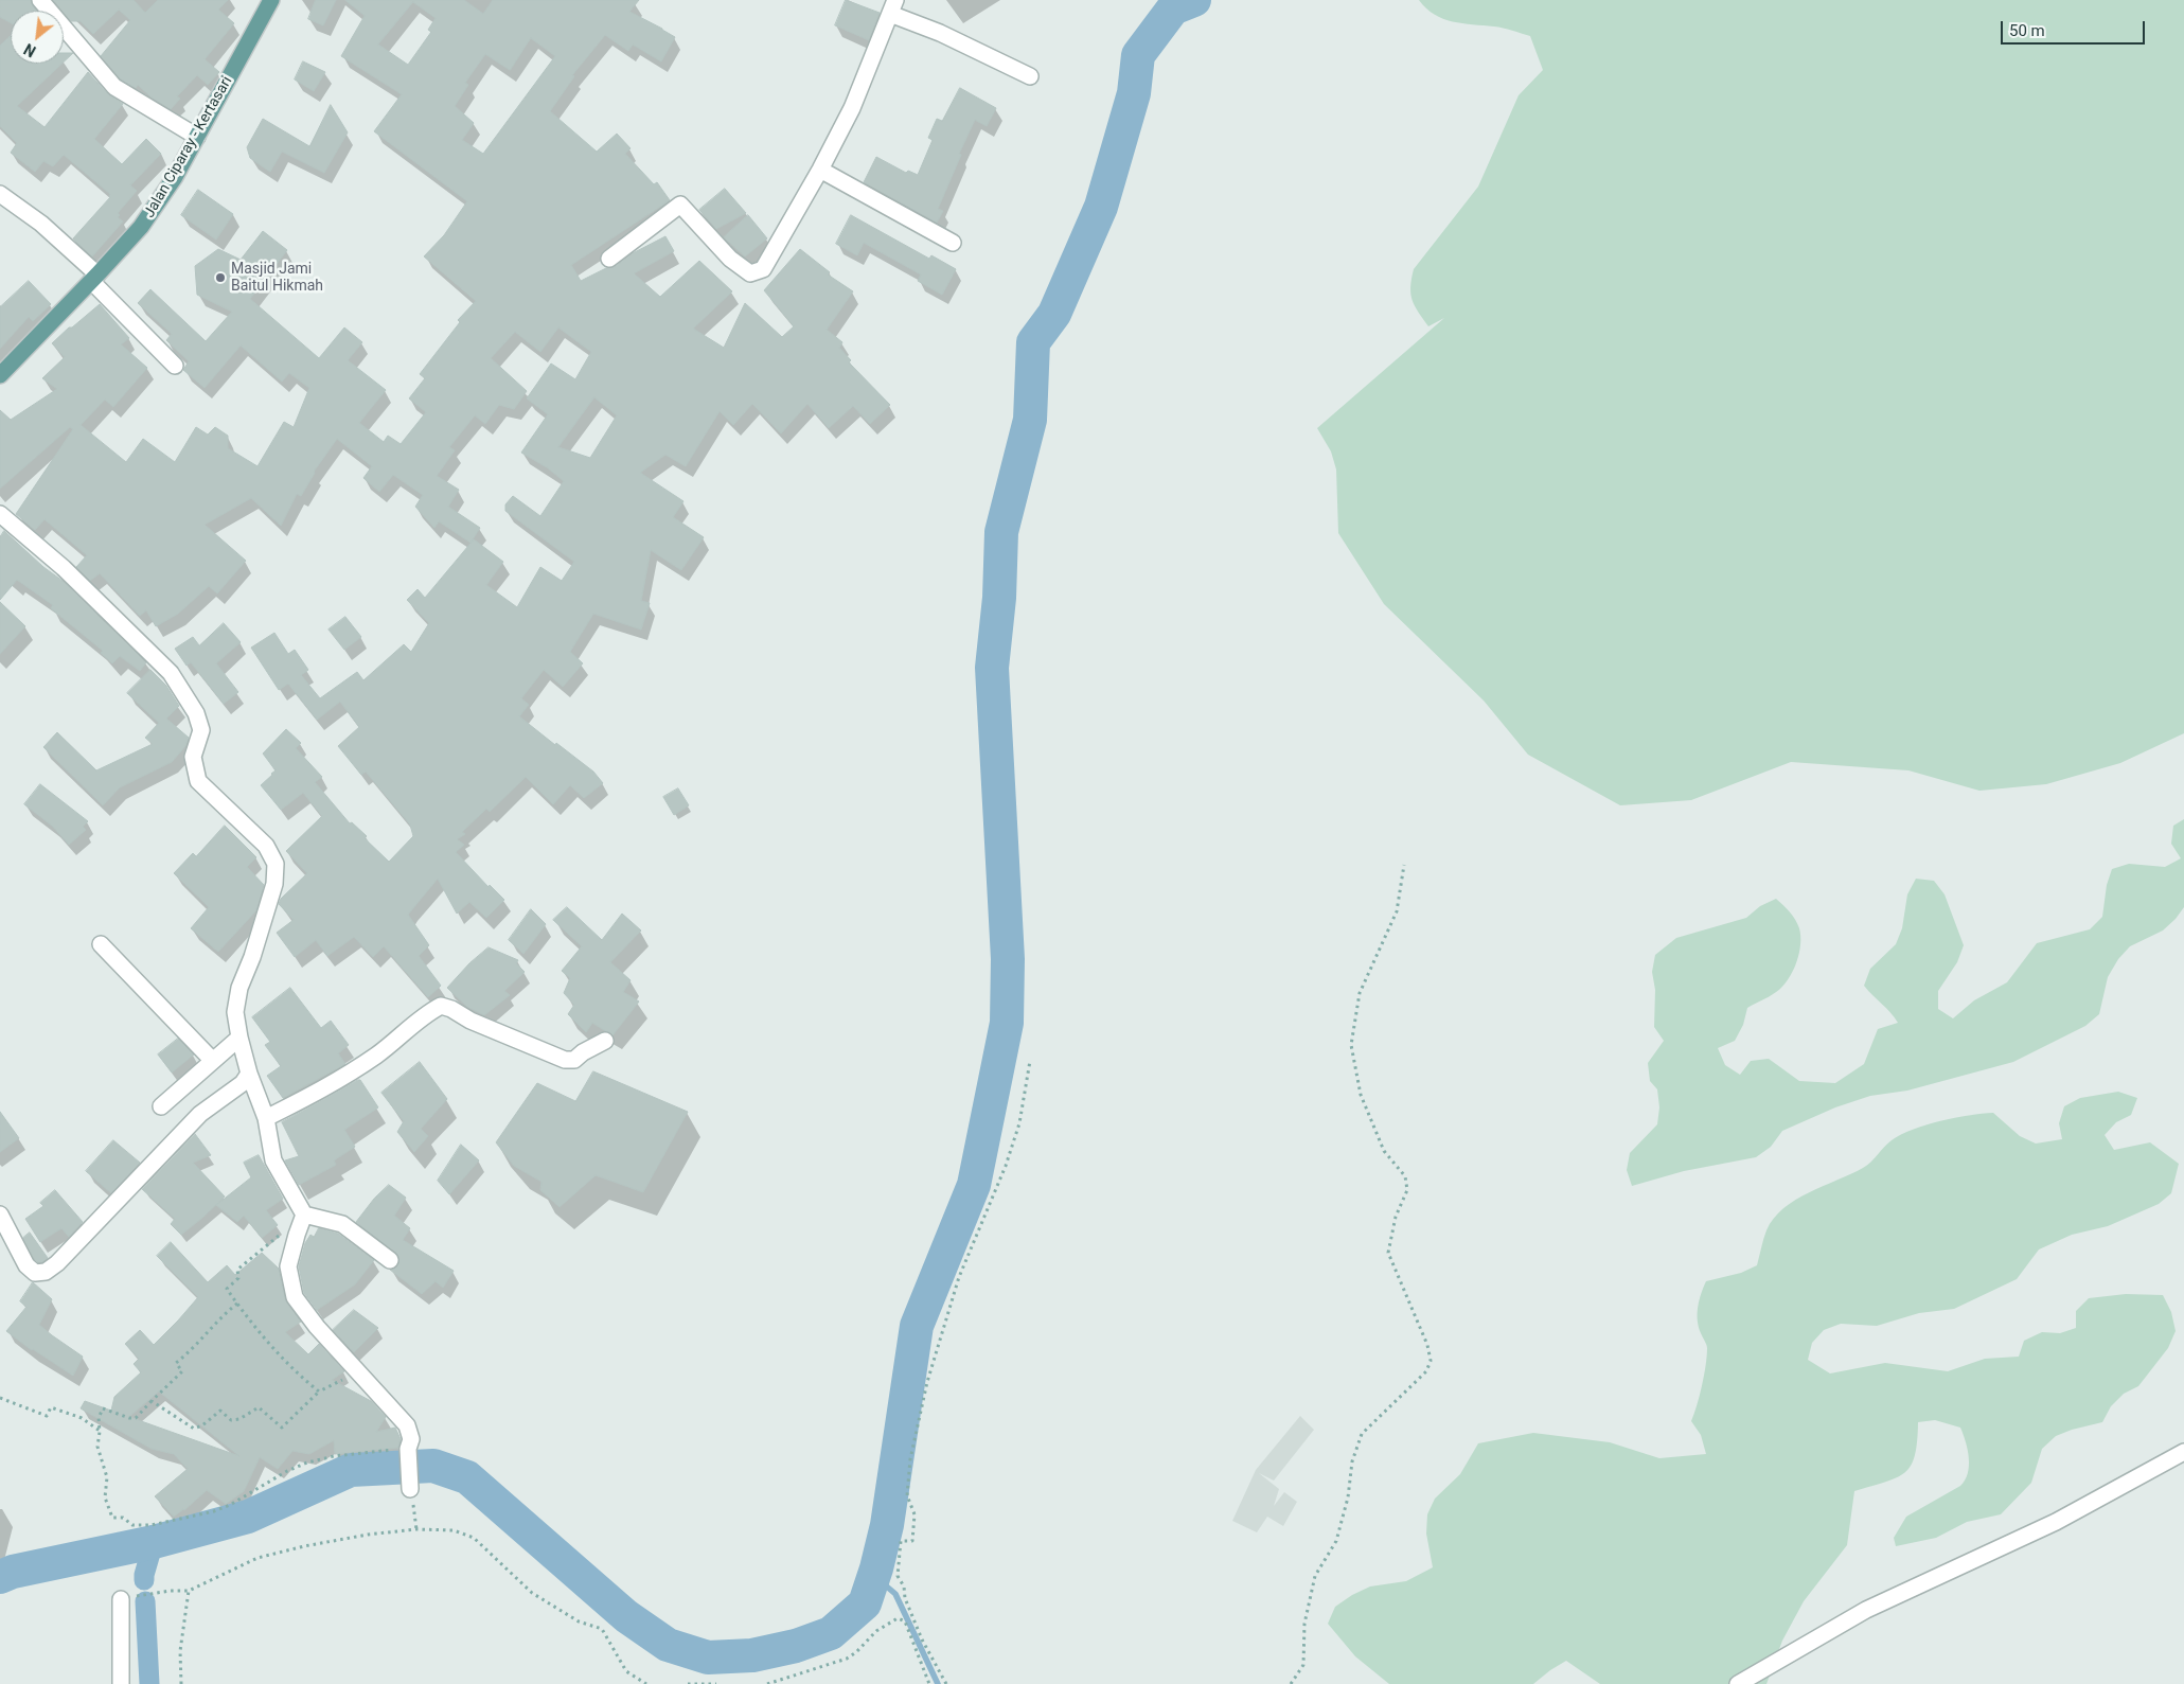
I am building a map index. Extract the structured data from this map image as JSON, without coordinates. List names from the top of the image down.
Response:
{
  "streets": {
    "main road": ["Jalan Ciparay - Kertasari"]
  },
  "places": ["Masjid Jami Baitul Hikmah"],
  "scale_bar": "50 m",
  "north": "bottom left"
}
